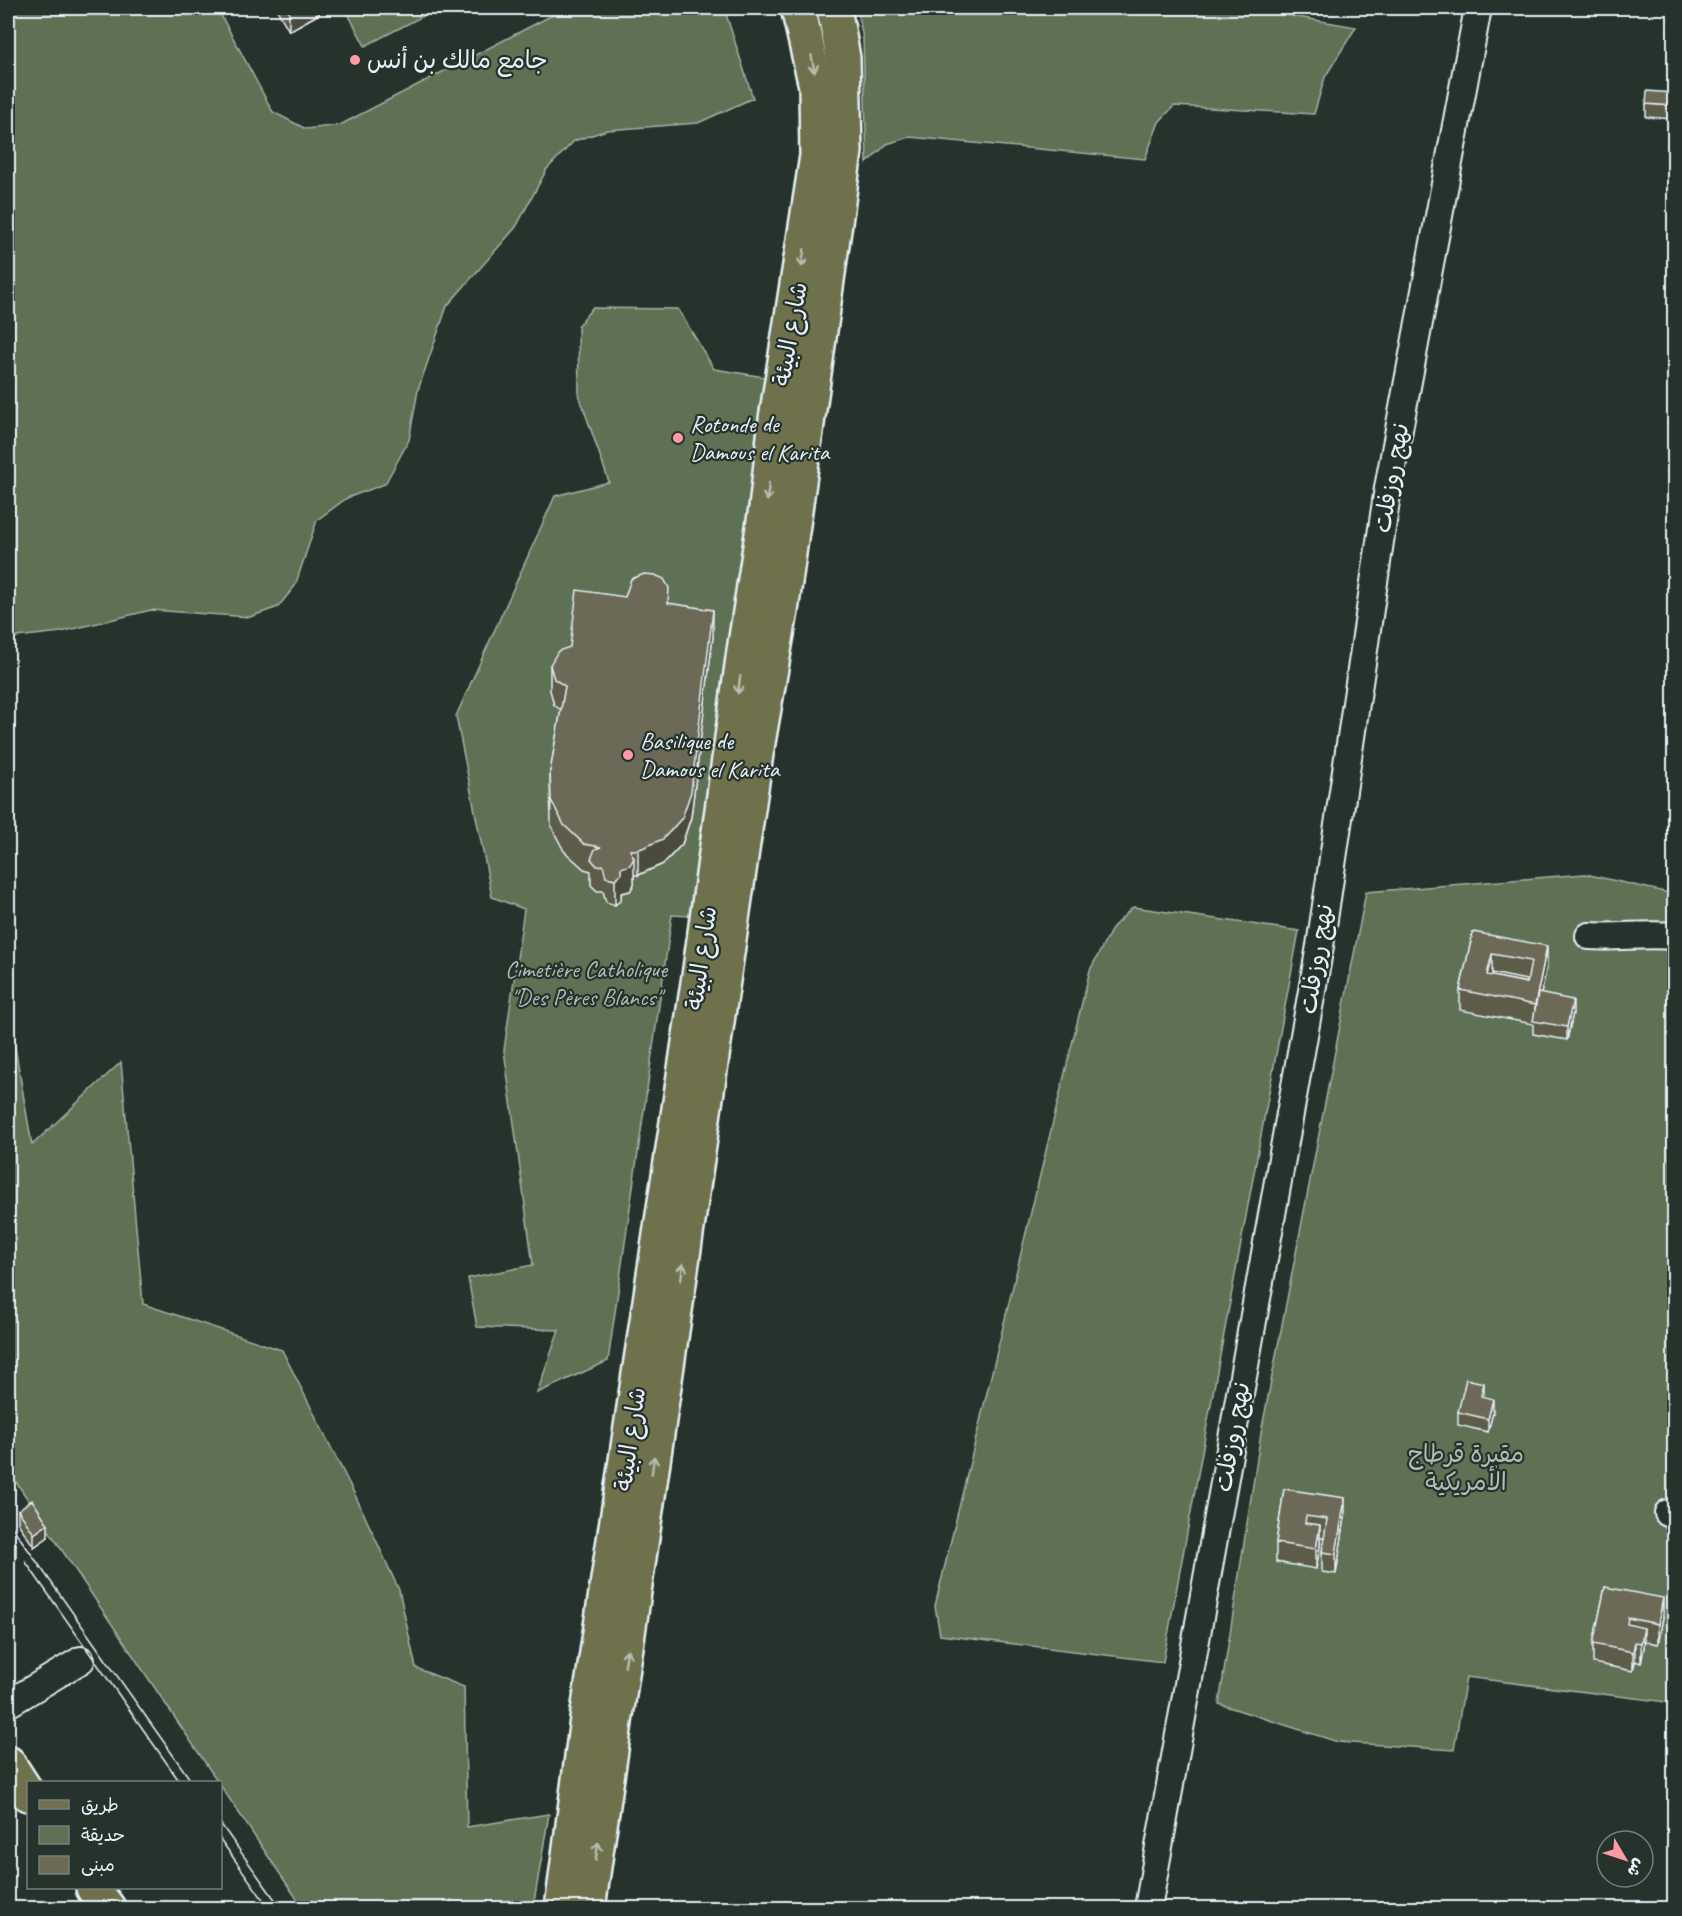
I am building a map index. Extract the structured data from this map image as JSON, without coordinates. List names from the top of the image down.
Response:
{
  "streets": {
    "main road": ["شارع البيئة"],
    "street": ["نهج روزفلت"]
  },
  "parks": ["Cimetière Catholique \"Des Pères Blancs\"", "مقبرة قرطاج الأمريكية"],
  "places": ["جامع مالك بن أنس", "Rotonde de Damous el Karita", "Basilique de Damous el Karita"],
  "legend": ["طريق", "حديقة", "مبنى"],
  "north": "bottom right"
}
